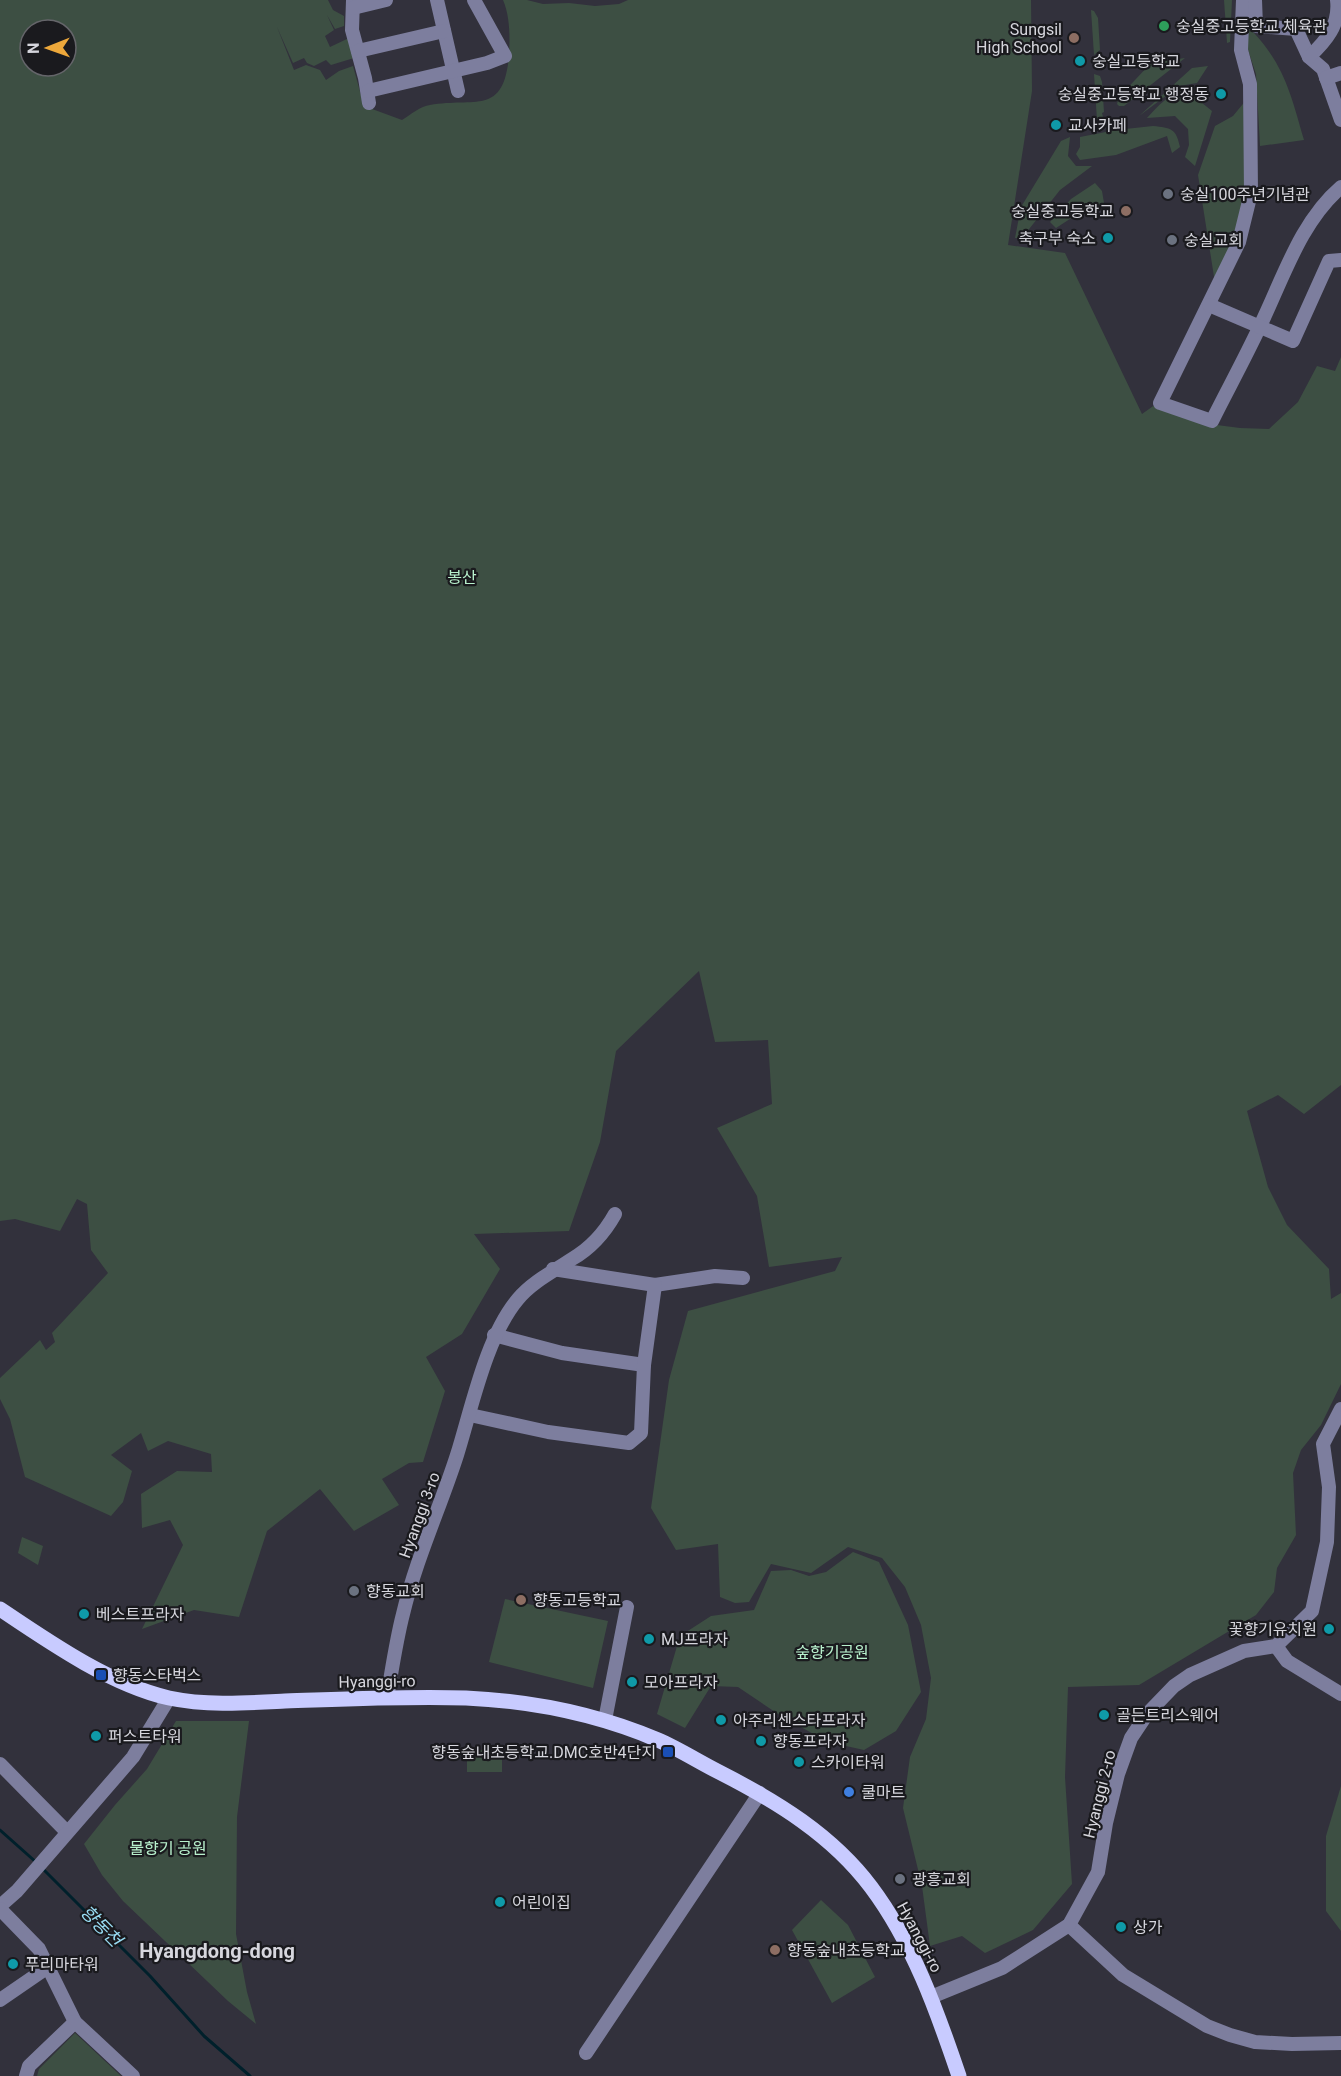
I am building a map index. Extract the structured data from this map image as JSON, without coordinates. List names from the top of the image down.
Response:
{
  "streets": {
    "main road": ["Hyanggi-ro"],
    "street": ["Hyanggi 3-ro", "Hyanggi 2-ro"]
  },
  "crossings": [
    ["Hyanggi 3-ro", "Hyanggi-ro"],
    ["Hyanggi-ro", "Hyanggi 2-ro"]
  ],
  "districts": ["Hyangdong-dong"],
  "water": ["향동천"],
  "parks": ["봉산", "숲향기공원", "물향기 공원"],
  "places": {
    "other": [
      "숭실중고등학교 체육관",
      "Sungsil High School",
      "숭실고등학교",
      "숭실중고등학교 행정동",
      "교사카페",
      "숭실100주년기념관",
      "숭실중고등학교",
      "축구부 숙소",
      "숭실교회",
      "향동교회",
      "향동고등학교",
      "베스트프라자",
      "꽃향기유치원",
      "MJ프라자",
      "모아프라자",
      "골든트리스웨어",
      "아주리센스타프라자",
      "퍼스트타워",
      "향동프라자",
      "스카이타워",
      "쿨마트",
      "광흥교회",
      "어린이집",
      "상가",
      "향동숲내초등학교",
      "푸리마타워"
    ],
    "transit": ["향동스타벅스", "향동숲내초등학교.DMC호반4단지"]
  },
  "north": "left"
}
